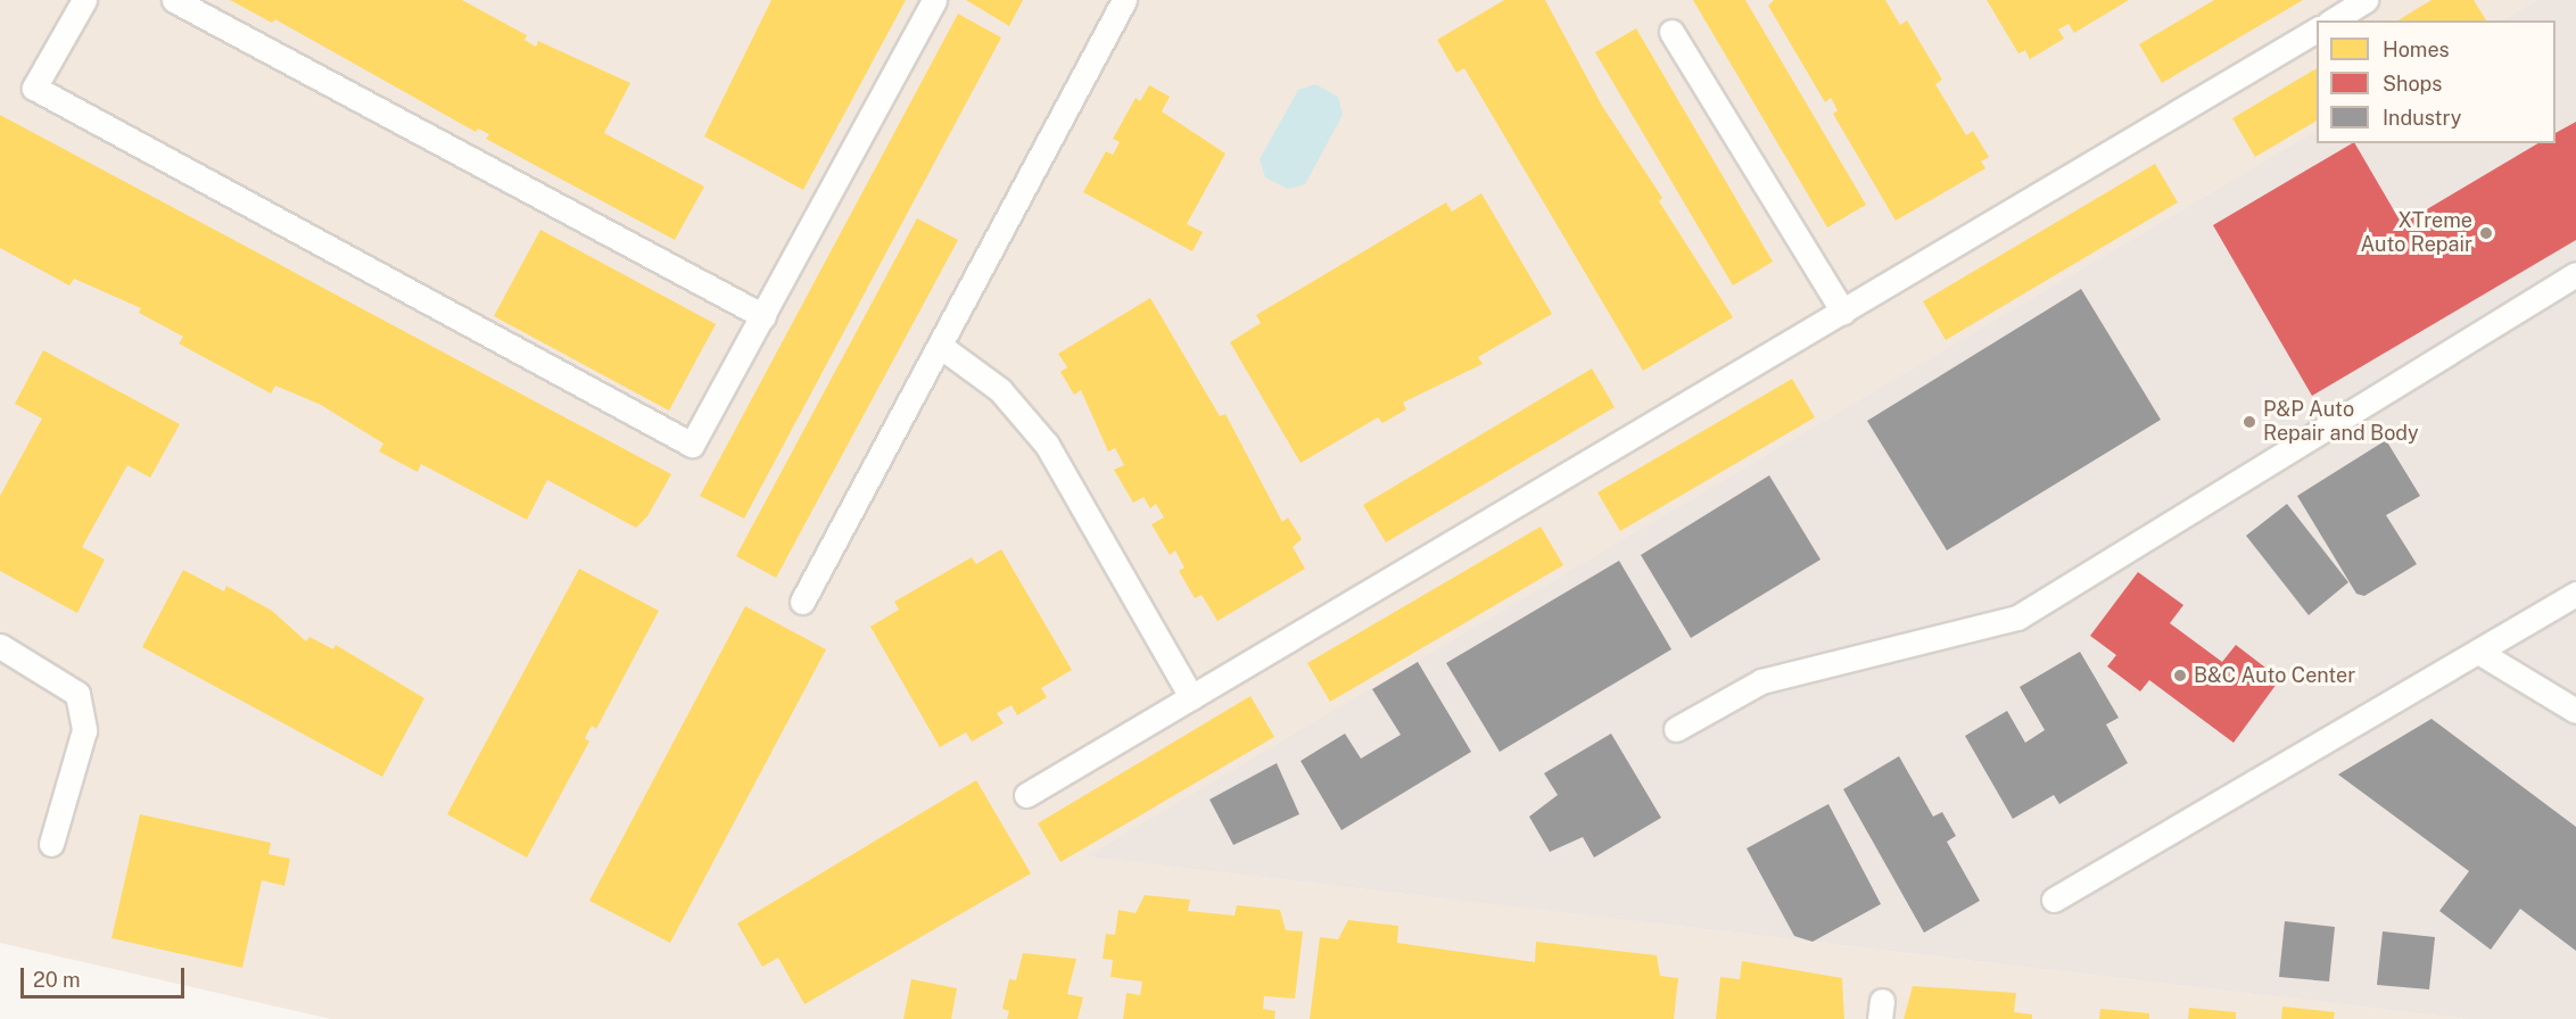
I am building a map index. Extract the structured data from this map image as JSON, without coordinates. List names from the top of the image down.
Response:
{
  "places": ["XTreme Auto Repair", "P&P Auto Repair and Body", "B&C Auto Center"],
  "legend": ["Homes", "Shops", "Industry"],
  "scale_bar": "20 m"
}
